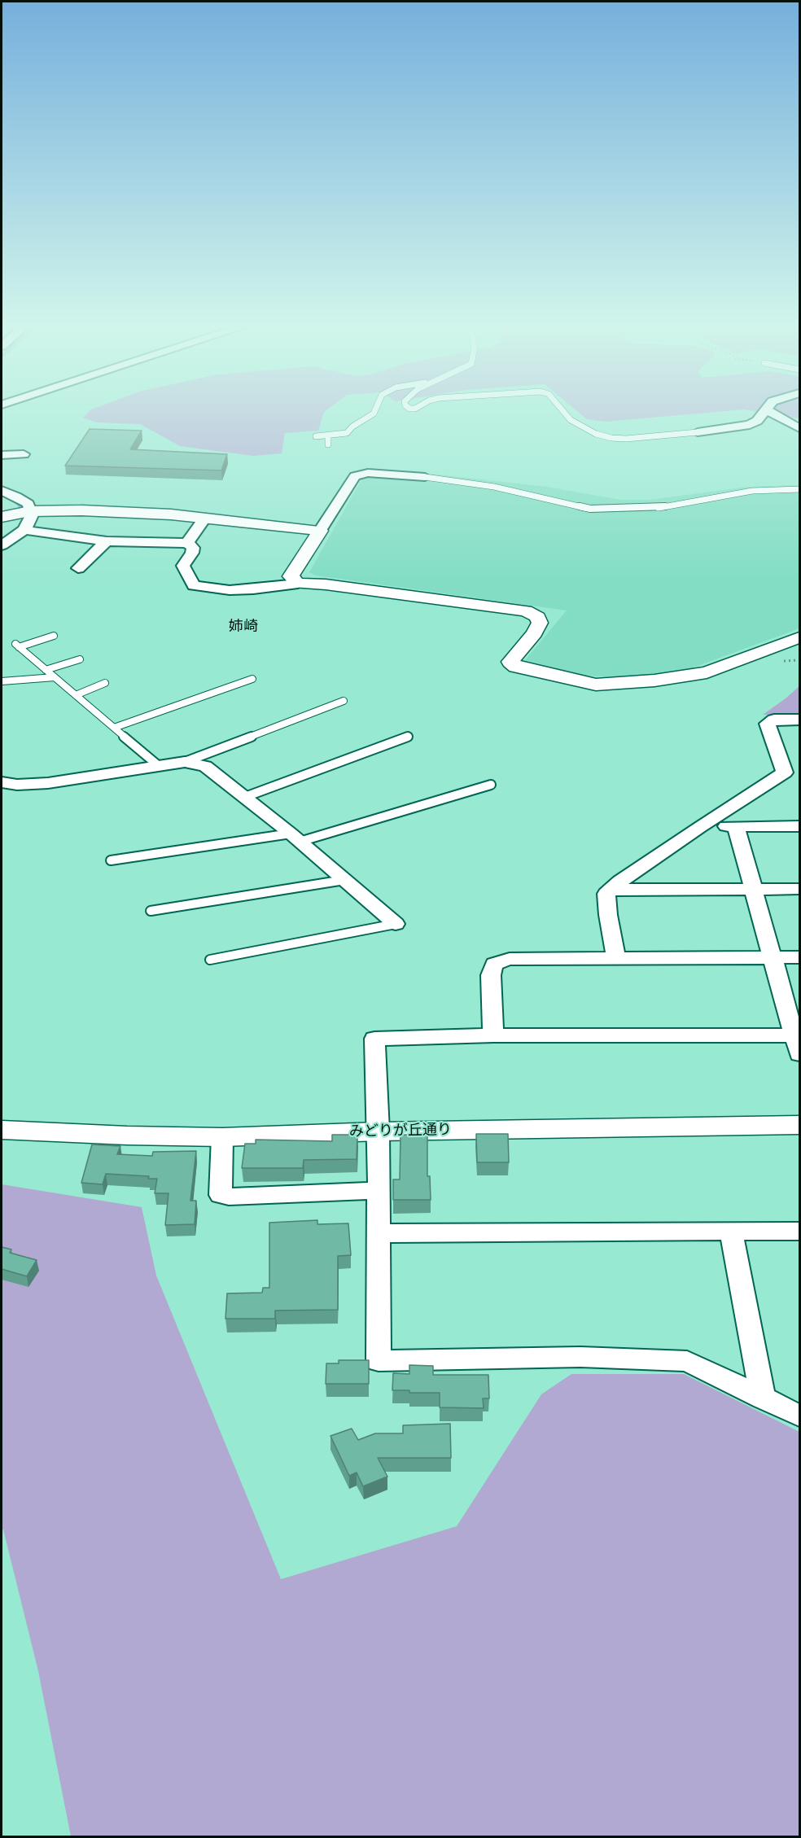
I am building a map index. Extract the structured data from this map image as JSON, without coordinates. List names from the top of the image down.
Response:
{
  "streets": {
    "street": ["みどりが丘通り"]
  },
  "districts": ["姉崎"]
}
